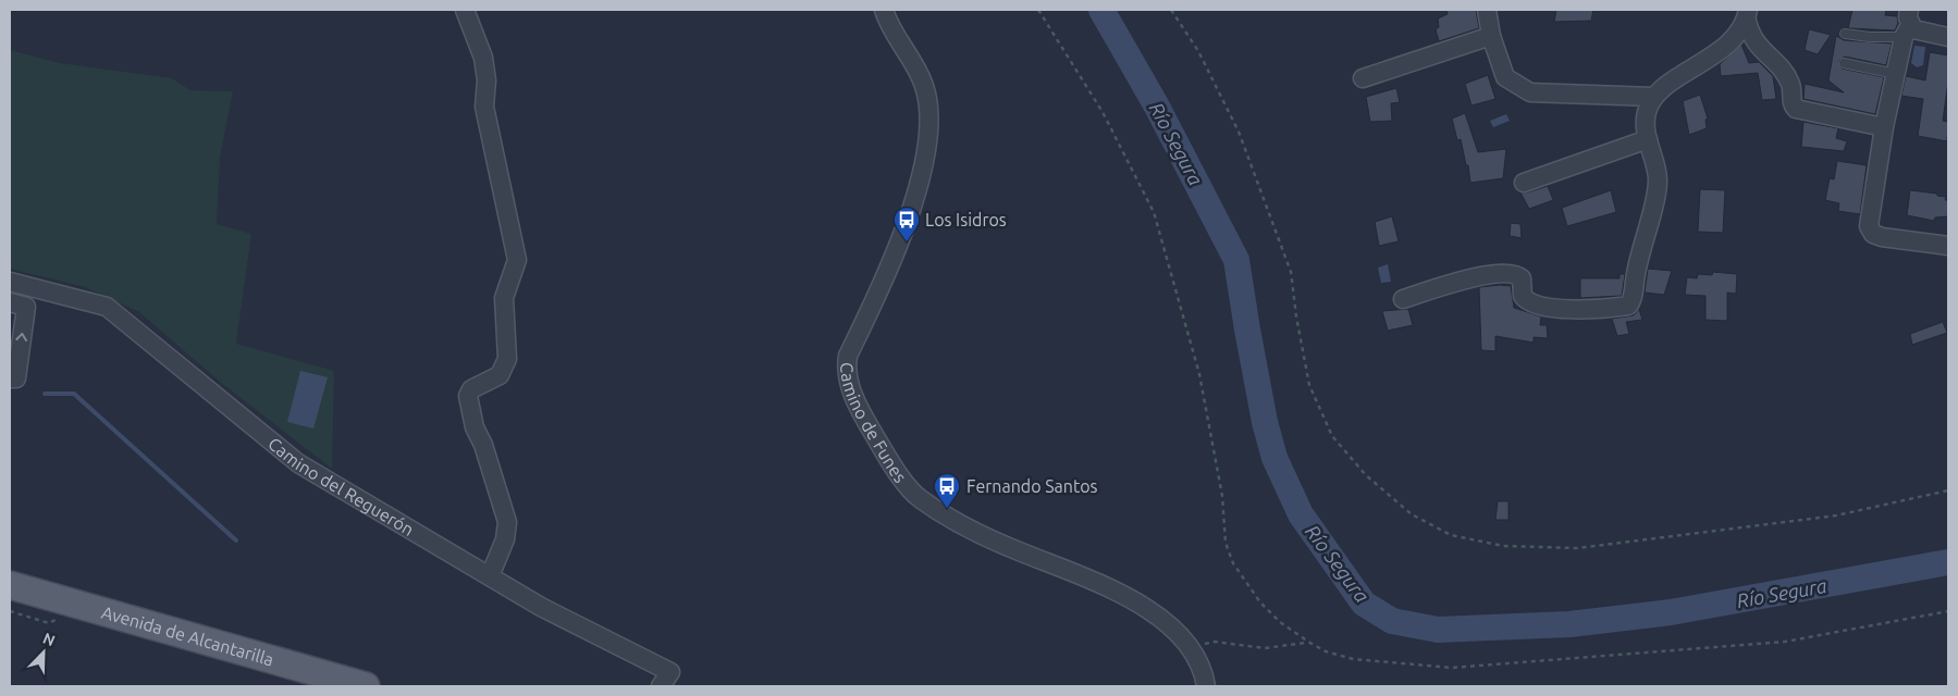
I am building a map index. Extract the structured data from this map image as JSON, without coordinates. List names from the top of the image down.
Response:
{
  "streets": {
    "main road": ["Avenida de Alcantarilla"],
    "street": ["Camino de Funes", "Camino del Reguerón"]
  },
  "water": ["Río Segura"],
  "places": {
    "bus stop": ["Los Isidros", "Fernando Santos"]
  },
  "north": "top right"
}
